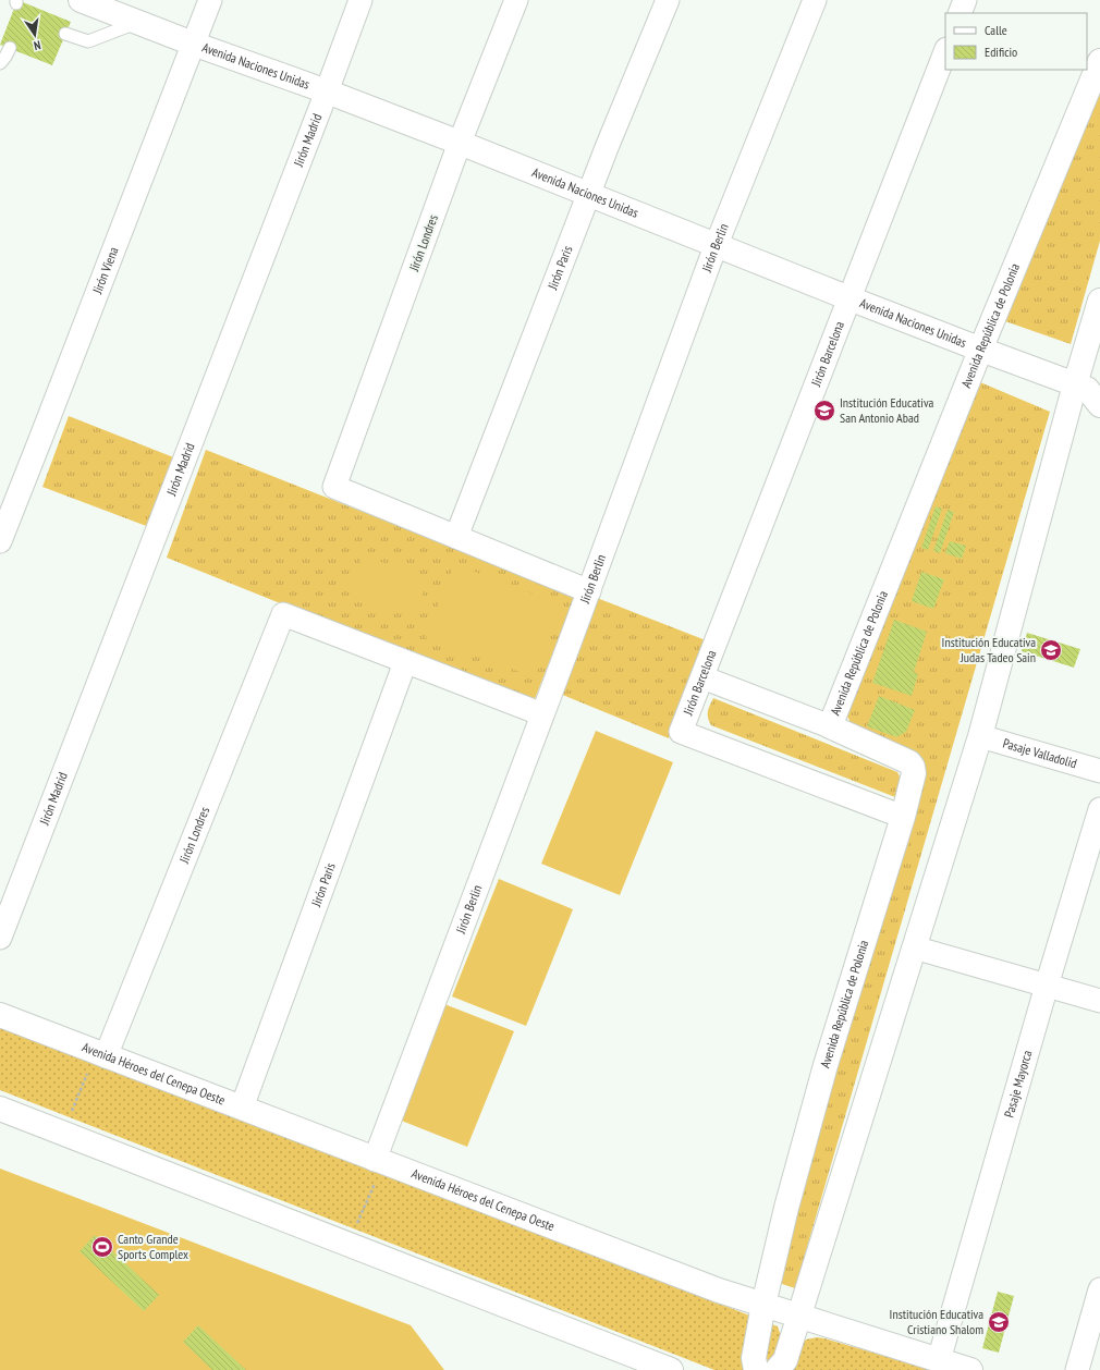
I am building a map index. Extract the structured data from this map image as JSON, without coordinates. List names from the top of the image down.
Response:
{
  "streets": {
    "main road": ["Avenida Naciones Unidas", "Avenida República de Polonia", "Avenida Héroes del Cenepa Oeste"],
    "street": [
      "Jirón Madrid",
      "Jirón Londres",
      "Jirón Berlin",
      "Jirón Paris",
      "Jirón Viena",
      "Jirón Barcelona",
      "Pasaje Valladolid",
      "Pasaje Mayorca"
    ]
  },
  "crossings": [
    ["Avenida Naciones Unidas", "Jirón Madrid"],
    ["Avenida Naciones Unidas", "Jirón Londres"],
    ["Avenida Naciones Unidas", "Jirón Berlin"],
    ["Avenida Naciones Unidas", "Jirón Paris"],
    ["Avenida Naciones Unidas", "Jirón Viena"],
    ["Avenida Naciones Unidas", "Avenida República de Polonia"],
    ["Avenida Naciones Unidas", "Jirón Barcelona"],
    ["Jirón Londres", "Jirón Paris"],
    ["Jirón Londres", "Avenida Héroes del Cenepa Oeste"],
    ["Jirón Berlin", "Avenida Héroes del Cenepa Oeste"],
    ["Jirón Paris", "Avenida Héroes del Cenepa Oeste"],
    ["Avenida República de Polonia", "Jirón Barcelona"],
    ["Avenida República de Polonia", "Avenida Héroes del Cenepa Oeste"],
    ["Avenida Héroes del Cenepa Oeste", "Pasaje Mayorca"]
  ],
  "places": {
    "school or university": ["Institución Educativa San Antonio Abad", "Institución Educativa Judas Tadeo Sain", "Institución Educativa Cristiano Shalom"],
    "sports": ["Canto Grande Sports Complex"]
  },
  "legend": ["Calle", "Edificio"],
  "north": "bottom"
}
